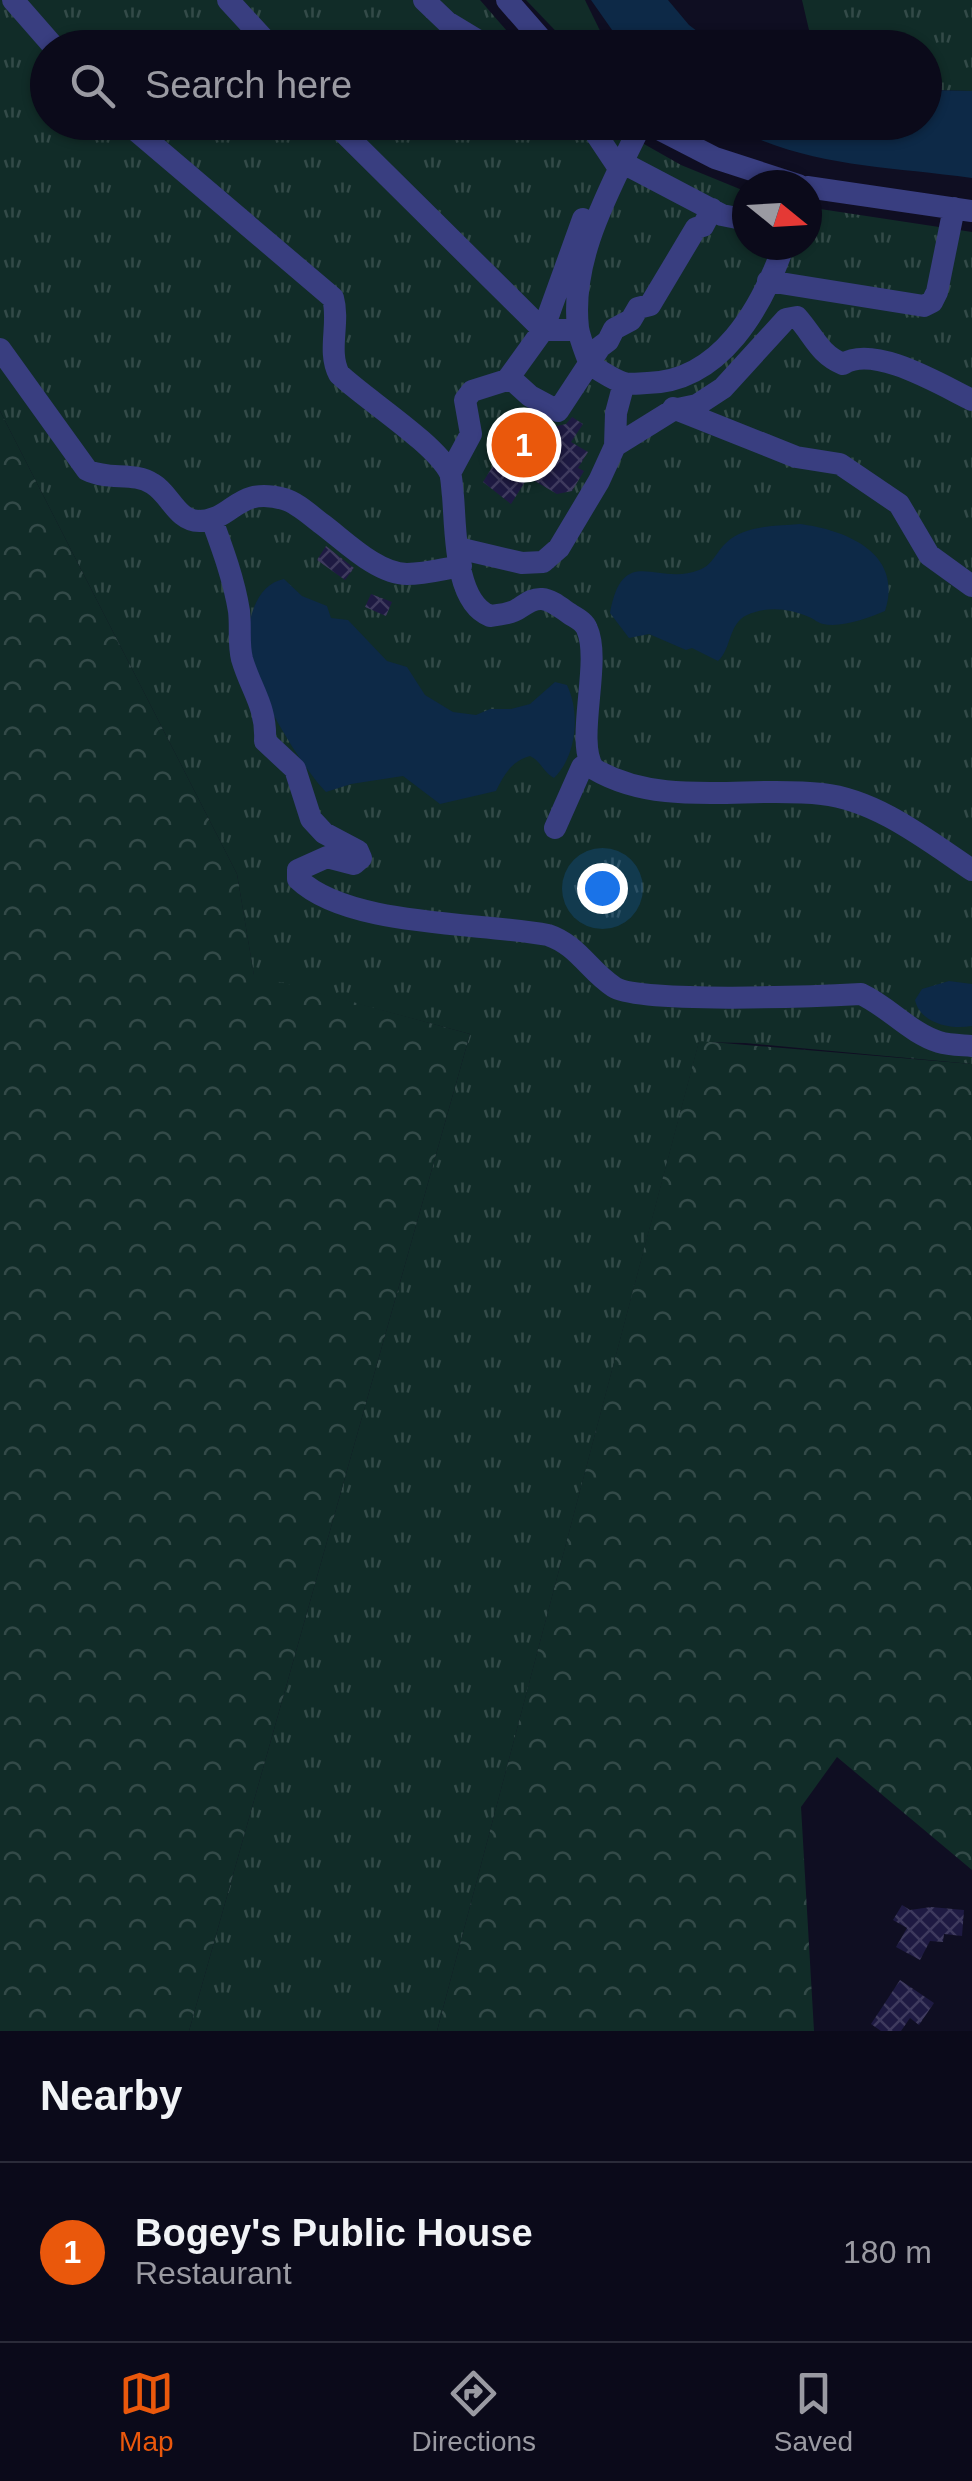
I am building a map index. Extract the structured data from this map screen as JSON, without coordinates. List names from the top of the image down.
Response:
{
  "north": "right",
  "page": {
    "search": "Search here",
    "pins": "1",
    "heading": "Nearby",
    "list": [
      {
        "mark": "1",
        "name": "Bogey's Public House",
        "note": "Restaurant",
        "value": "180 m"
      }
    ],
    "nav": ["Map", "Directions", "Saved"]
  }
}
